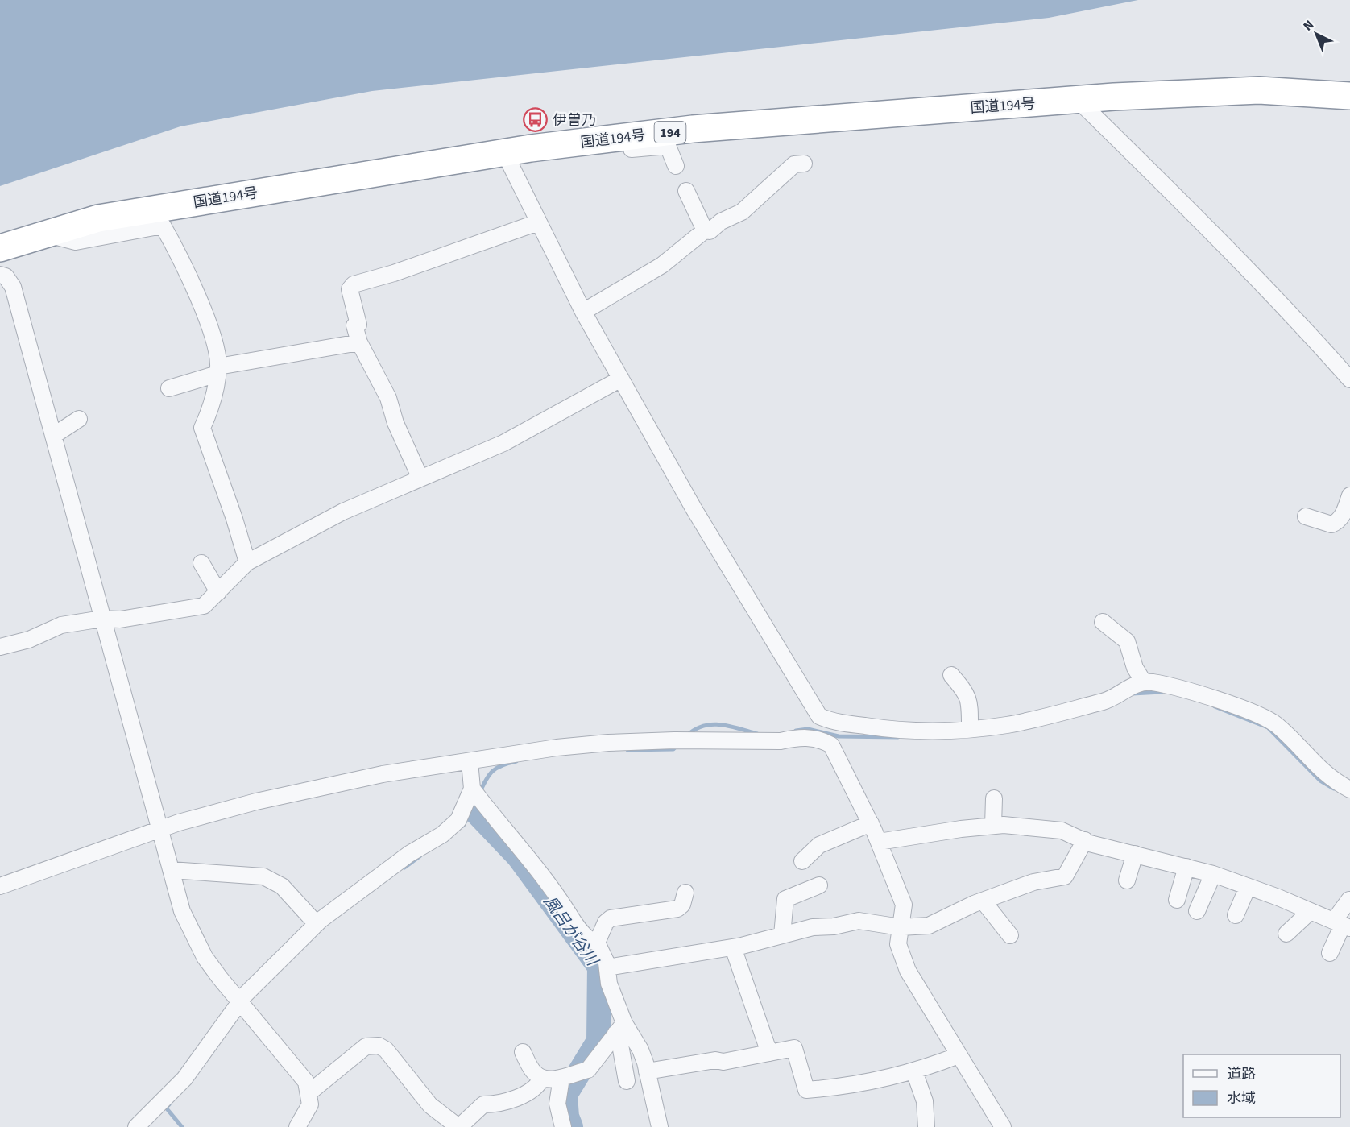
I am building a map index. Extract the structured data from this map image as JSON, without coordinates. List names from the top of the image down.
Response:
{
  "streets": {
    "highway": ["国道194号", "194"]
  },
  "water": ["風呂が谷川"],
  "places": {
    "bus stop": ["伊曽乃"]
  },
  "legend": ["道路", "水域"],
  "north": "top left"
}
